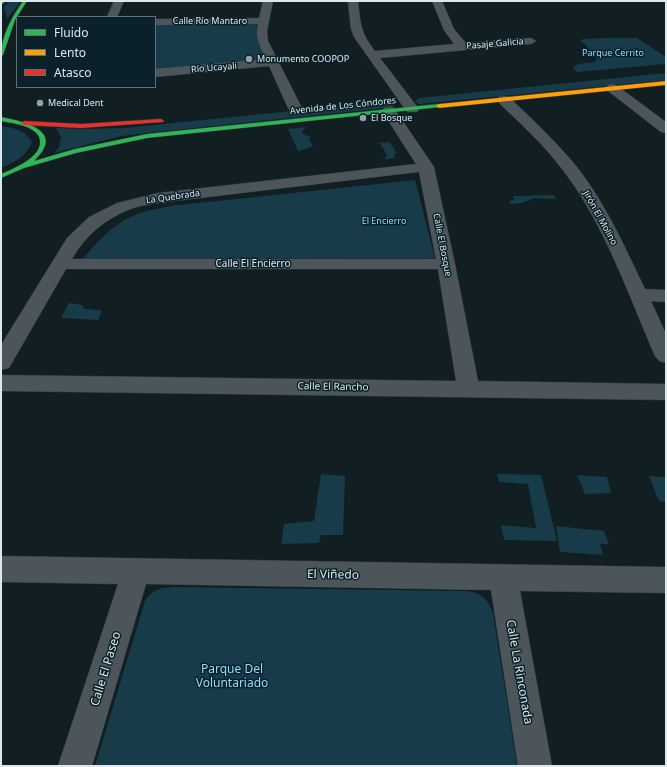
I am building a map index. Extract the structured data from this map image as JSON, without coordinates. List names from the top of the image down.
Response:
{
  "streets": {
    "street": [
      "Calle Río Mantaro",
      "Pasaje Galicia",
      "Río Ucayali",
      "Avenida de Los Cóndores",
      "La Quebrada",
      "Jirón El Molino",
      "Calle El Bosque",
      "Calle El Encierro",
      "Calle El Rancho",
      "El Viñedo",
      "Calle El Paseo",
      "Calle La Rinconada"
    ]
  },
  "crossings": [
    ["Avenida de Los Cóndores", "Jirón El Molino"],
    ["Avenida de Los Cóndores", "Calle El Bosque"],
    ["La Quebrada", "Calle El Bosque"],
    ["La Quebrada", "Calle El Encierro"],
    ["Calle El Bosque", "Calle El Encierro"],
    ["Calle El Bosque", "Calle El Rancho"],
    ["El Viñedo", "Calle El Paseo"],
    ["El Viñedo", "Calle La Rinconada"]
  ],
  "parks": ["Parque Cerrito", "El Encierro", "Parque Del Voluntariado"],
  "places": ["Monumento COOPOP", "Medical Dent", "El Bosque"],
  "legend": ["Fluido", "Lento", "Atasco"]
}
